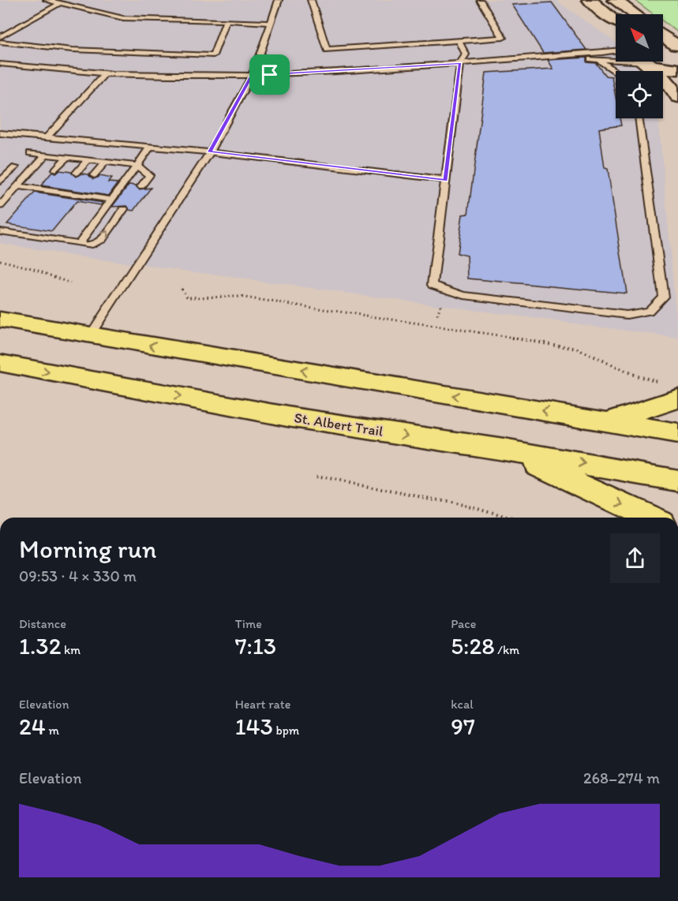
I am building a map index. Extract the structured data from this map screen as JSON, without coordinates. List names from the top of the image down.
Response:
{
  "streets": {
    "main road": ["St. Albert Trail"]
  },
  "north": "top left",
  "page": {
    "heading": ["Morning run", "09:53 · 4 × 330 m"],
    "stats": [
      ["Distance", "1.32 km"],
      ["Time", "7:13"],
      ["Pace", "5:28 /km"],
      ["Elevation", "24 m"],
      ["Heart rate", "143 bpm"],
      ["kcal", "97"]
    ],
    "chart": ["Elevation", "268–274 m"]
  }
}
